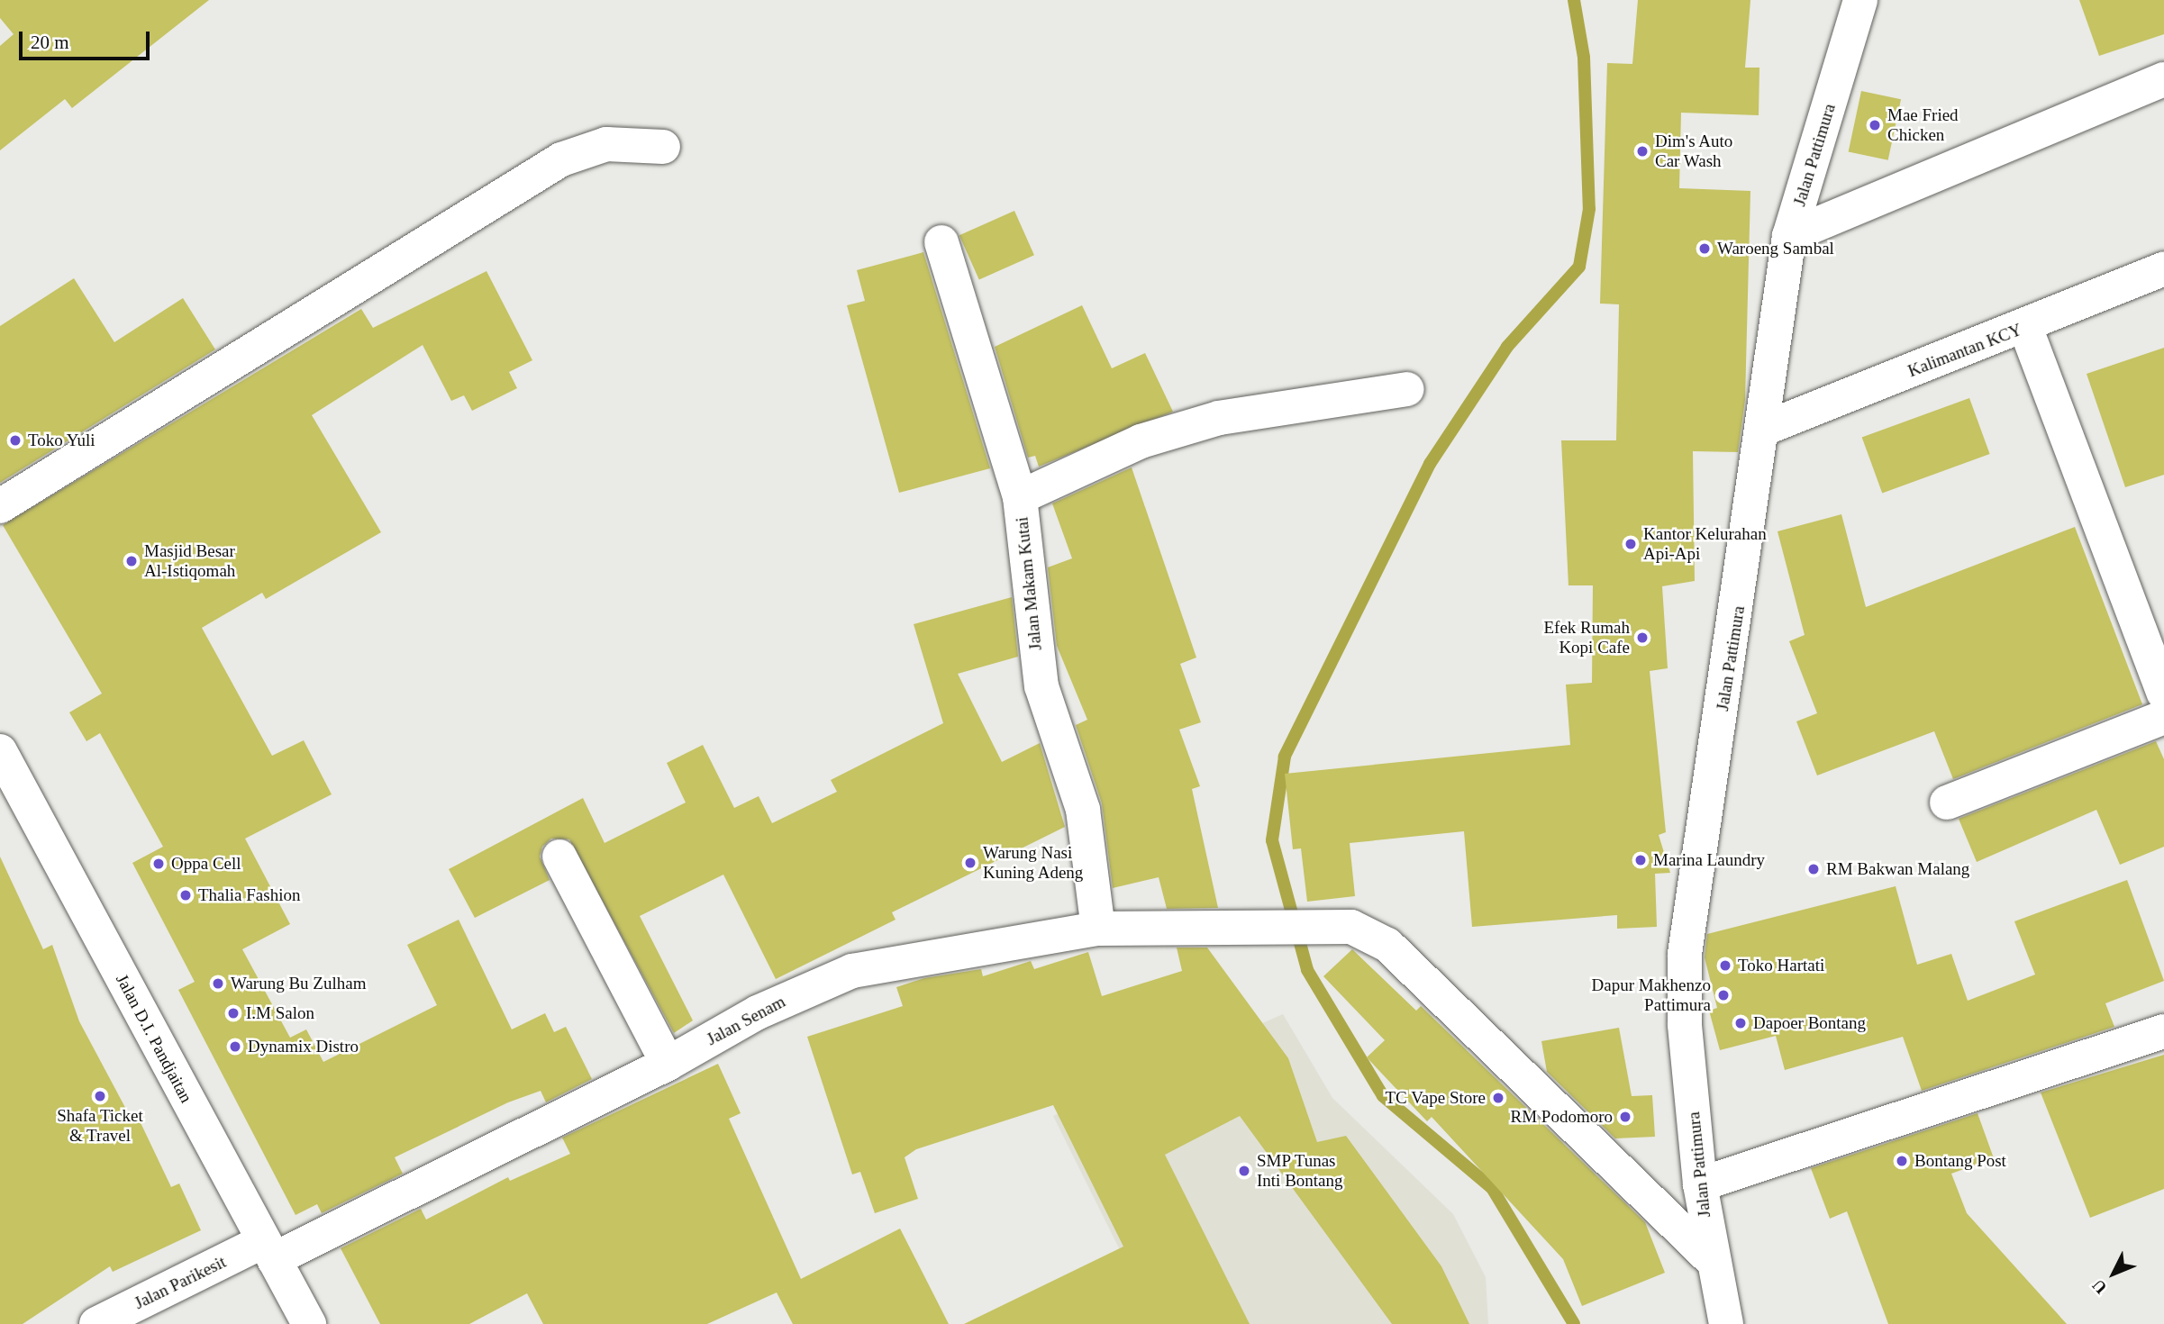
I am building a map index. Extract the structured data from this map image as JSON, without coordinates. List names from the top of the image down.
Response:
{
  "streets": {
    "street": [
      "Jalan Pattimura",
      "Kalimantan KCY",
      "Jalan Makam Kutai",
      "Jalan Senam",
      "Jalan D.I. Pandjaitan",
      "Jalan Parikesit"
    ]
  },
  "crossings": [
    ["Jalan Pattimura", "Kalimantan KCY"],
    ["Jalan Pattimura", "Jalan Senam"],
    ["Jalan Makam Kutai", "Jalan Senam"],
    ["Jalan Senam", "Jalan D.I. Pandjaitan"],
    ["Jalan Senam", "Jalan Parikesit"],
    ["Jalan D.I. Pandjaitan", "Jalan Parikesit"]
  ],
  "places": [
    "Mae Fried Chicken",
    "Dim's Auto Car Wash",
    "Waroeng Sambal",
    "Toko Yuli",
    "Kantor Kelurahan Api-Api",
    "Masjid Besar Al-Istiqomah",
    "Efek Rumah Kopi Cafe",
    "Marina Laundry",
    "Warung Nasi Kuning Adeng",
    "Oppa Cell",
    "RM Bakwan Malang",
    "Thalia Fashion",
    "Toko Hartati",
    "Warung Bu Zulham",
    "Dapur Makhenzo Pattimura",
    "I.M Salon",
    "Dapoer Bontang",
    "Dynamix Distro",
    "Shafa Ticket & Travel",
    "TC Vape Store",
    "RM Podomoro",
    "Bontang Post",
    "SMP Tunas Inti Bontang"
  ],
  "scale_bar": "20 m",
  "north": "bottom left"
}
